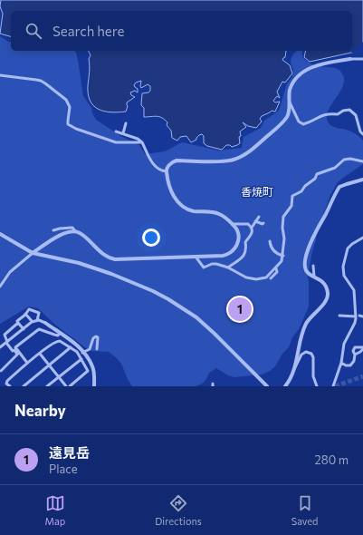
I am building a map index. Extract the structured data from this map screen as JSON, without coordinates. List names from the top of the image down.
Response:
{
  "districts": ["香焼町"],
  "page": {
    "search": "Search here",
    "pins": "1",
    "heading": "Nearby",
    "list": [
      {
        "mark": "1",
        "name": "遠見岳",
        "note": "Place",
        "value": "280 m"
      }
    ],
    "nav": ["Map", "Directions", "Saved"]
  }
}
